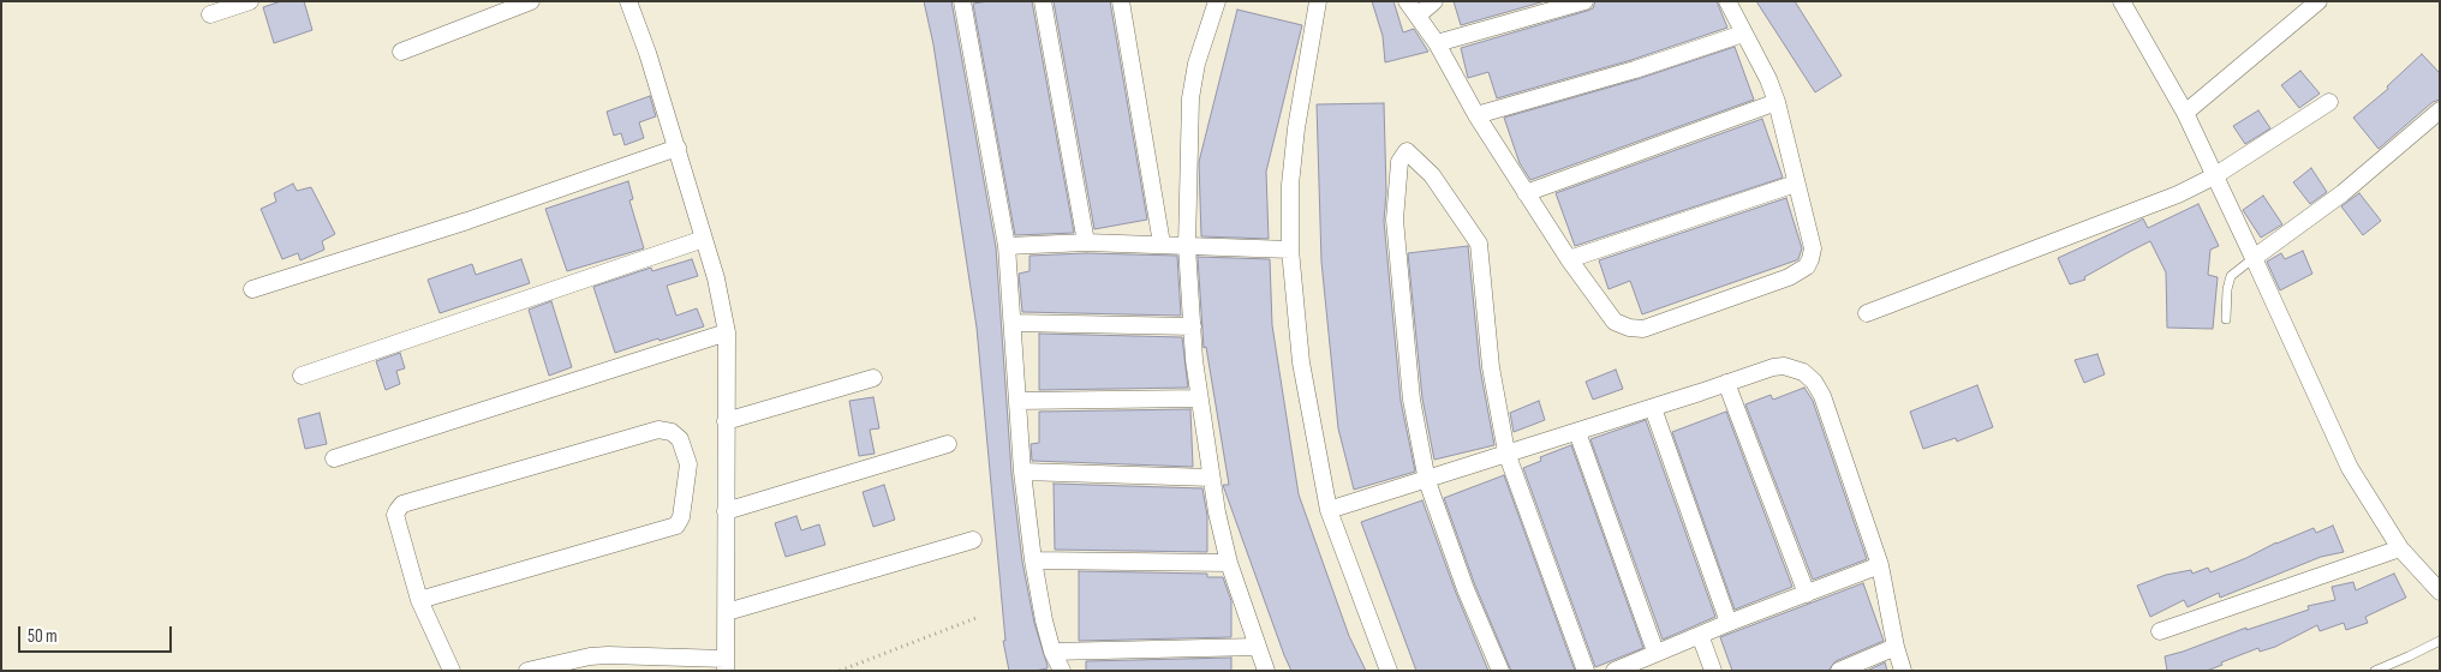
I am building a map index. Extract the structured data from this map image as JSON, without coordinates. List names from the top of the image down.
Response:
{
  "scale_bar": "50 m"
}
